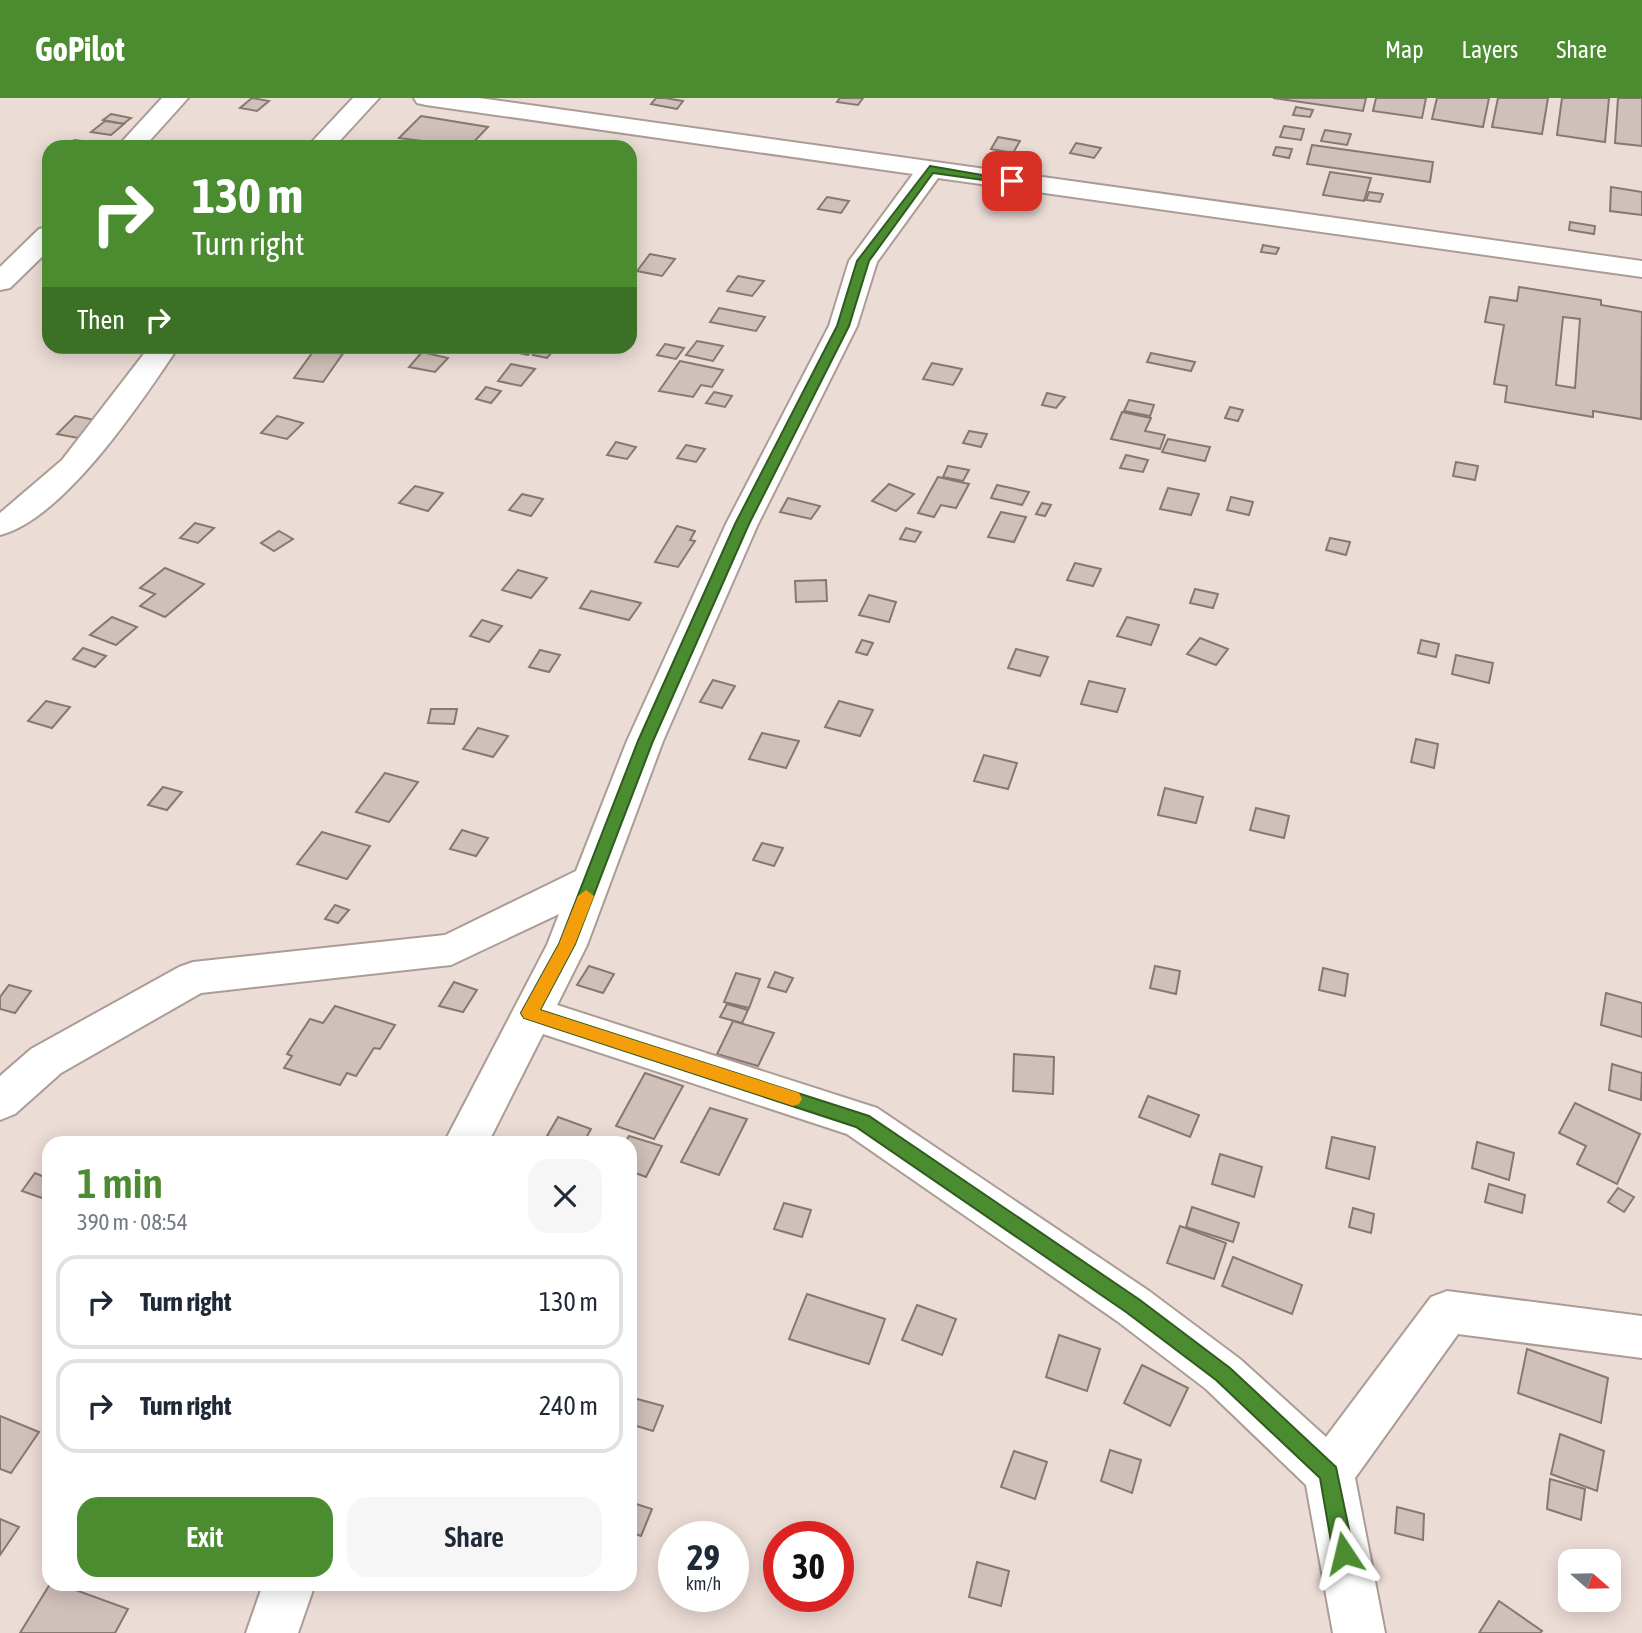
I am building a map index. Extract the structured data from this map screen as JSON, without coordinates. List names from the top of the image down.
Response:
{
  "north": "right",
  "page": {
    "header": "GoPilot",
    "nav": ["Map", "Layers", "Share"],
    "turn": ["130 m", "Turn right"],
    "then": "Then",
    "heading": ["1 min", "390 m · 08:54"],
    "list": [
      {
        "name": "Turn right",
        "value": "130 m"
      },
      {
        "name": "Turn right",
        "value": "240 m"
      }
    ],
    "buttons": ["Exit", "Share"],
    "speed": "29 km/h",
    "limit": "30"
  }
}
